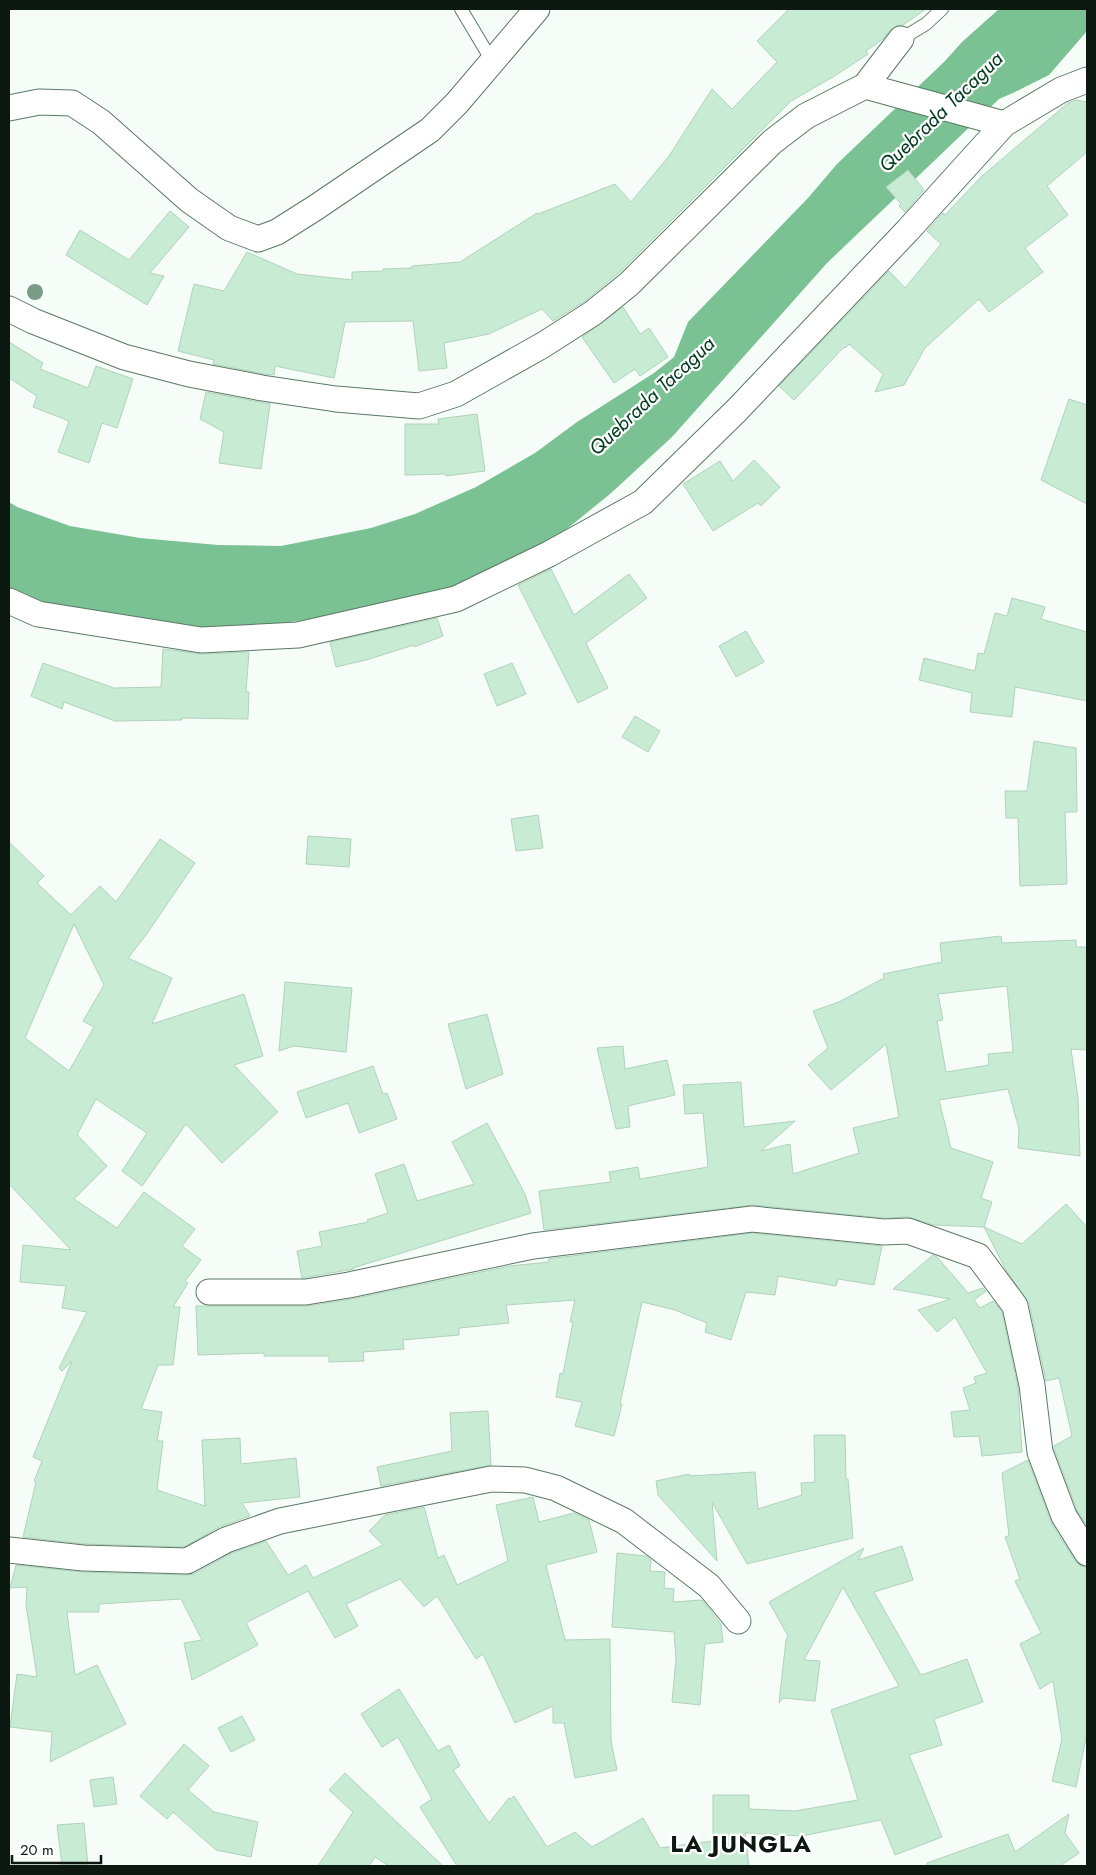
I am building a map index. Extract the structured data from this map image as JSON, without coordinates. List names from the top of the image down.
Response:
{
  "districts": ["LA JUNGLA"],
  "water": ["Quebrada Tacagua"],
  "scale_bar": "20 m"
}
